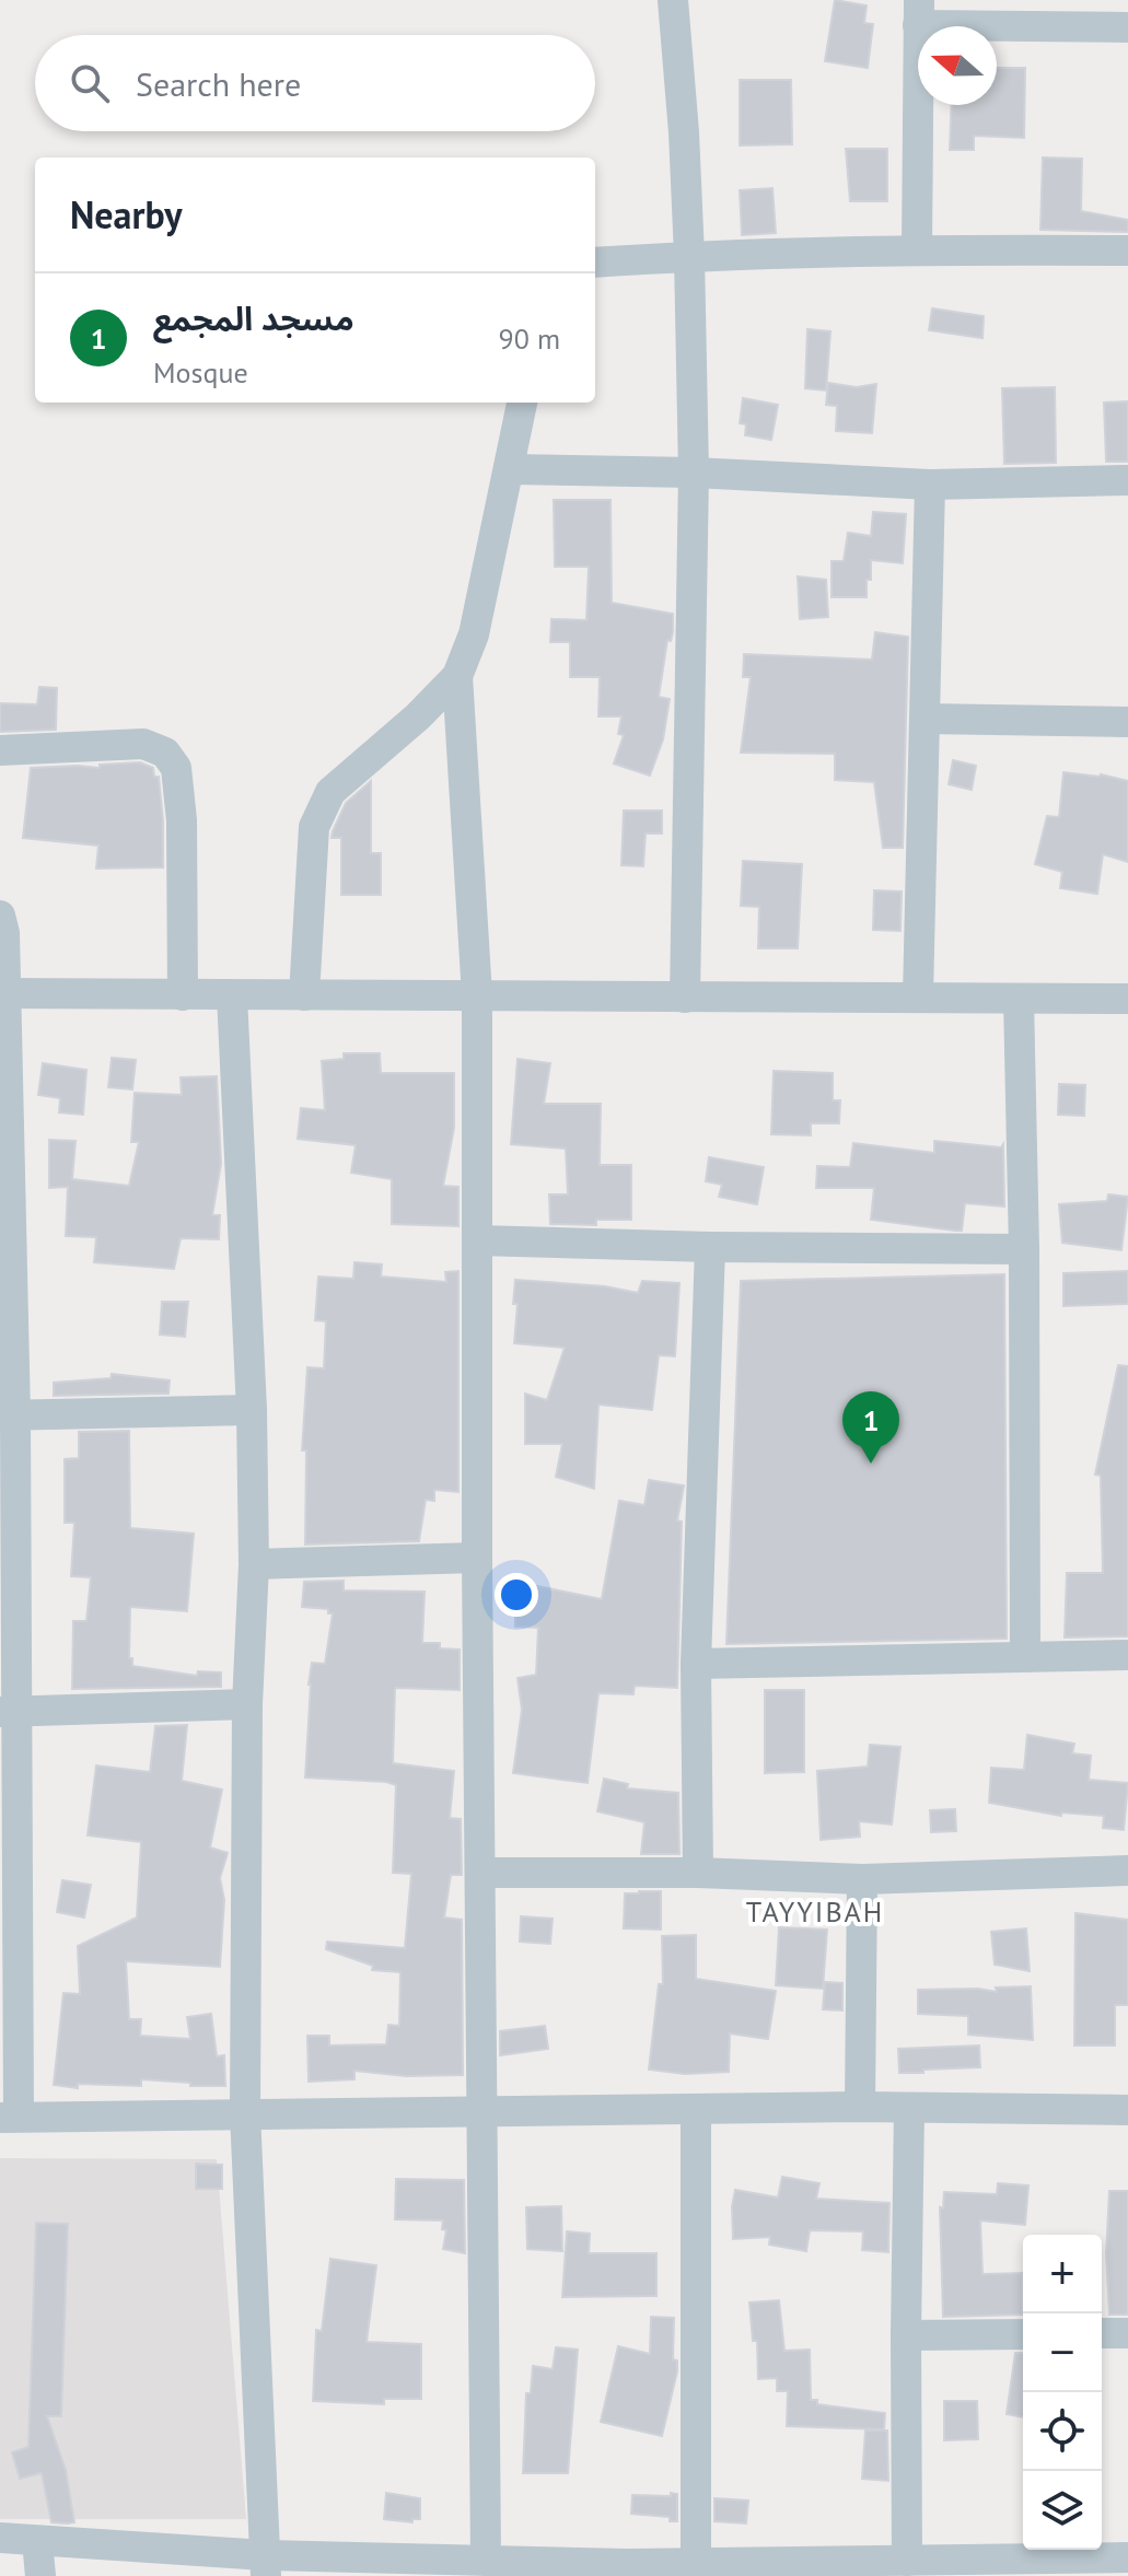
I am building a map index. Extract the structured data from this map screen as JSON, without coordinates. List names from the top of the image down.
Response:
{
  "districts": ["TAYYIBAH"],
  "north": "left",
  "page": {
    "search": "Search here",
    "heading": "Nearby",
    "list": [
      {
        "mark": "1",
        "name": "مسجد المجمع",
        "note": "Mosque",
        "value": "90 m"
      }
    ],
    "pins": "1",
    "map_buttons": ["+", "−"]
  }
}
